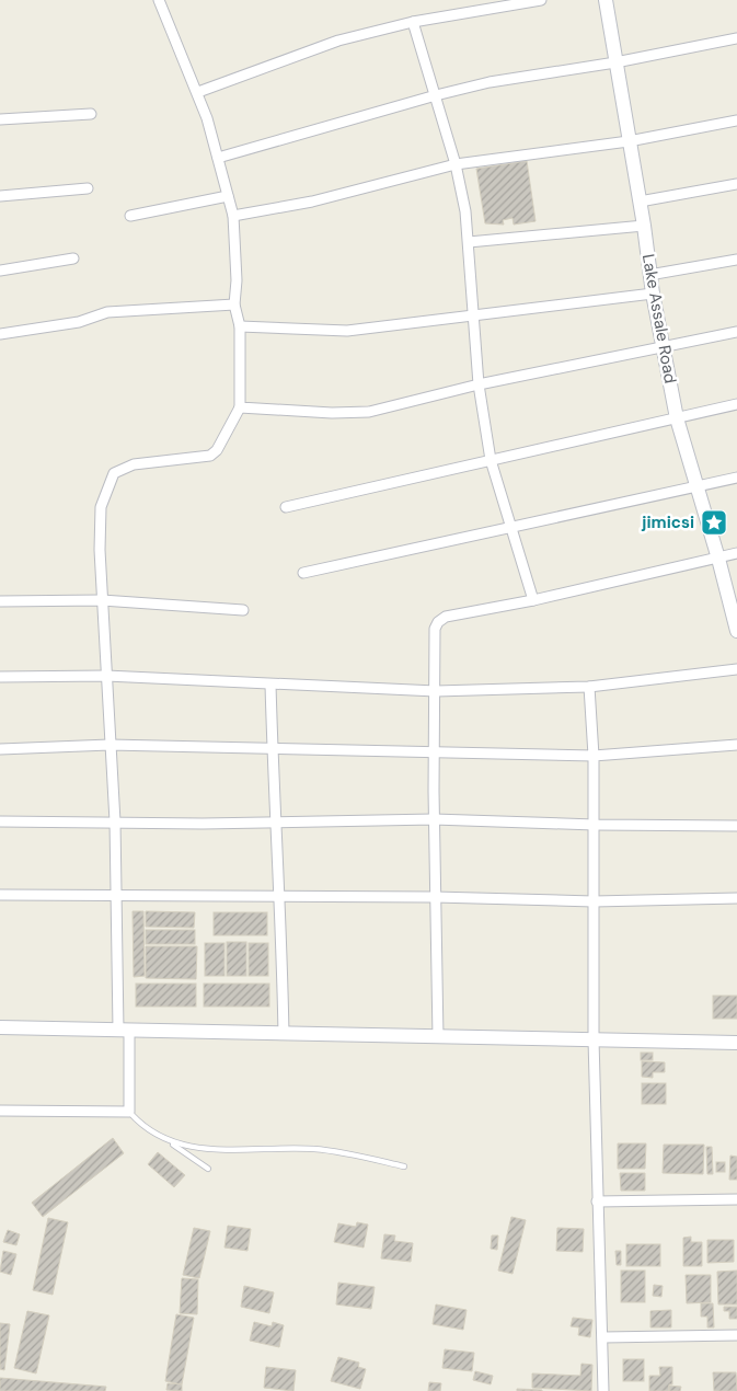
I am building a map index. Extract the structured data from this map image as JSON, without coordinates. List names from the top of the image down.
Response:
{
  "streets": {
    "main road": ["Lake Assale Road"]
  },
  "places": {
    "place": ["jimicsi"]
  }
}
